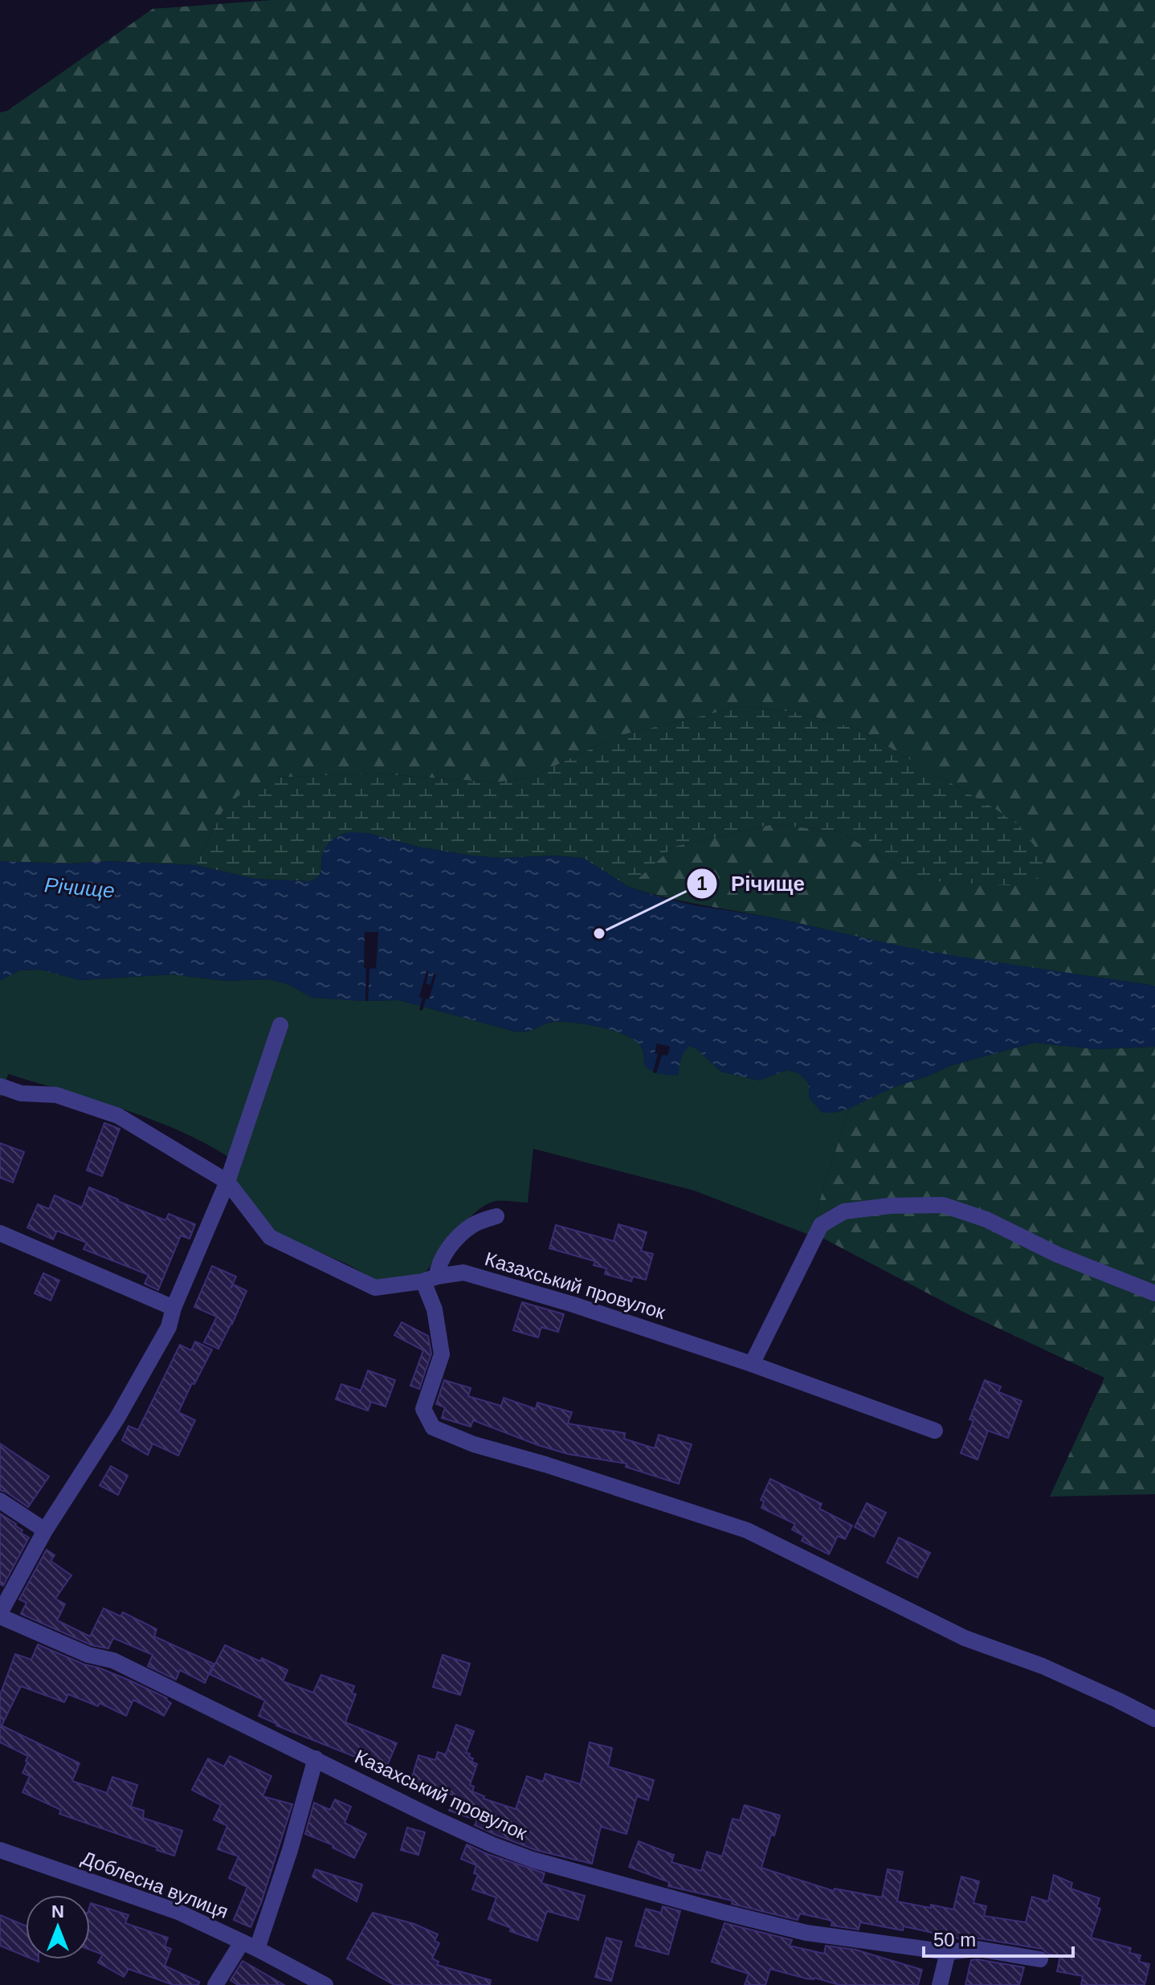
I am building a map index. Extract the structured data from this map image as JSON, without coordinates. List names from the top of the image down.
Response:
{
  "streets": {
    "street": ["Казахський провулок", "Доблесна вулиця"]
  },
  "water": ["Річище"],
  "places": ["Річище"],
  "scale_bar": "50 m",
  "north": "top"
}
